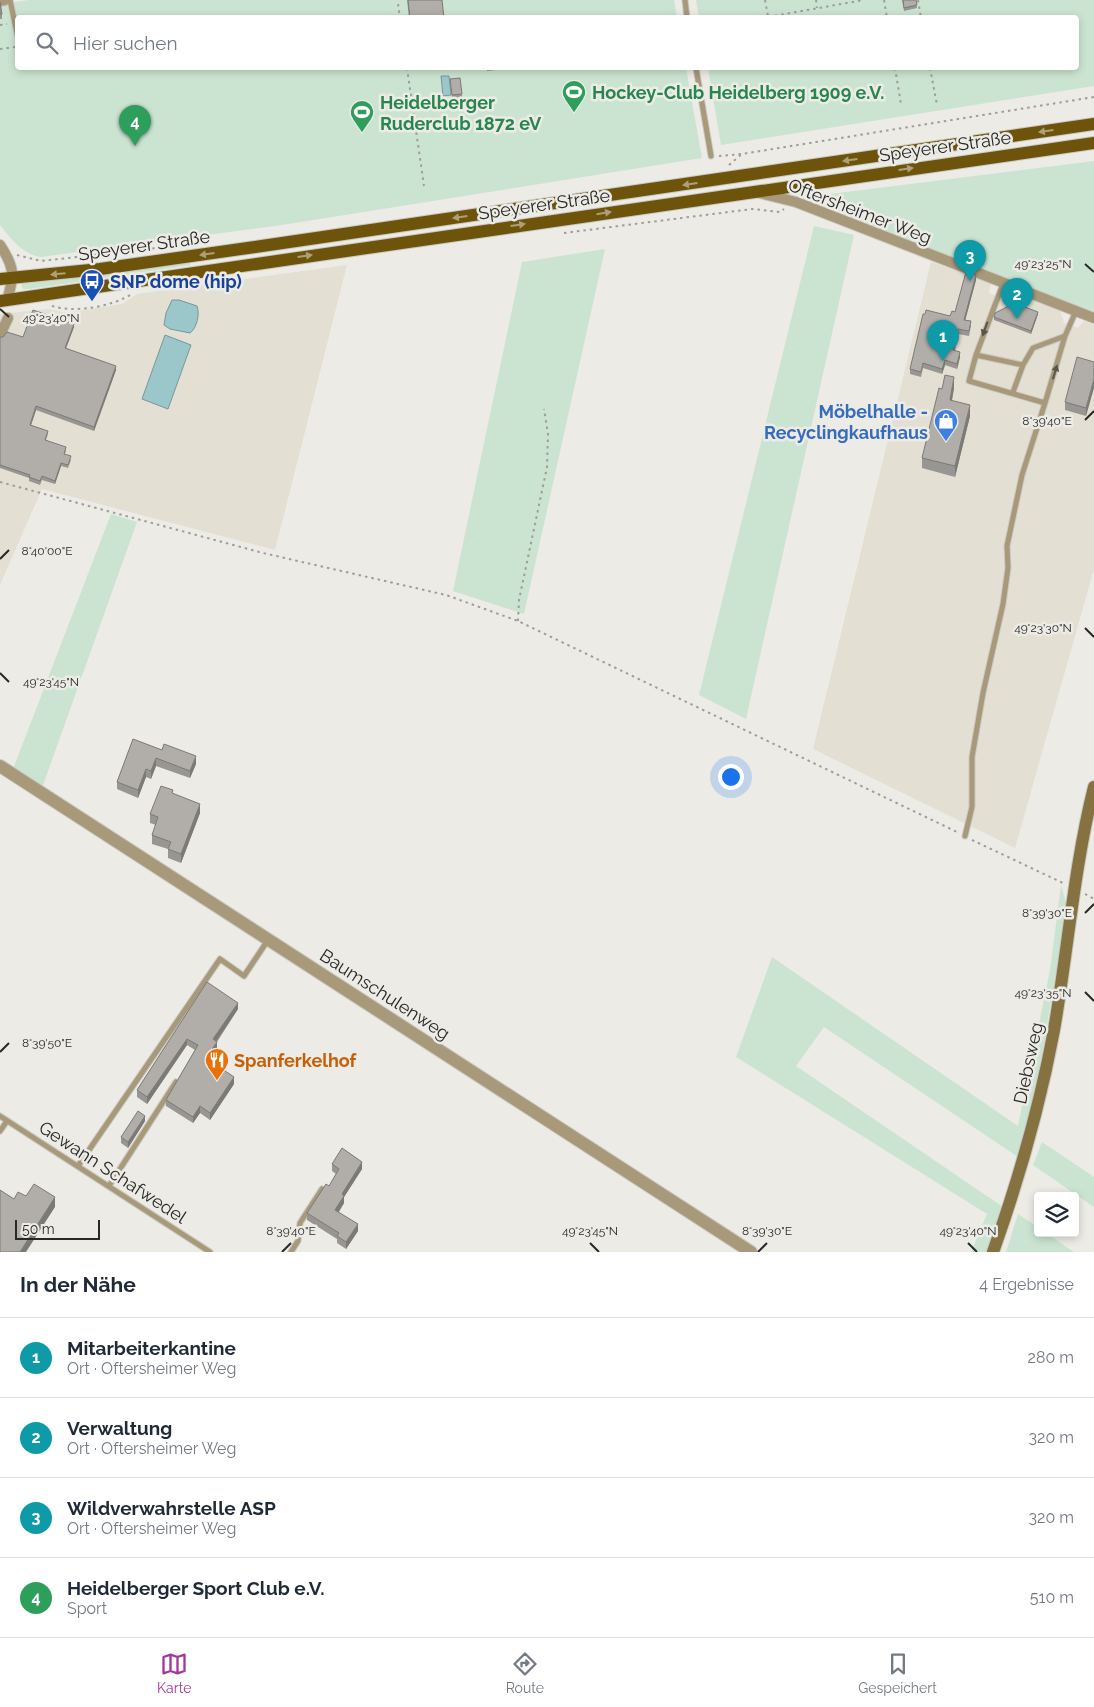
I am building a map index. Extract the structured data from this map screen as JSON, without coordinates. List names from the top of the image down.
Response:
{
  "streets": {
    "main road": ["Speyerer Straße", "Diebsweg"],
    "street": ["Oftersheimer Weg", "Baumschulenweg"],
    "lane": ["Gewann Schafwedel"]
  },
  "crossings": [
    ["Speyerer Straße", "Oftersheimer Weg"]
  ],
  "places": {
    "sports": ["Hockey-Club Heidelberg 1909 e.V.", "Heidelberger Ruderclub 1872 eV"],
    "bus stop": ["SNP dome (hip)"],
    "shop": ["Möbelhalle - Recyclingkaufhaus"],
    "restaurant": ["Spanferkelhof"]
  },
  "scale_bar": "50 m",
  "page": {
    "search": "Hier suchen",
    "pins": [
      "4",
      "3",
      "2",
      "1"
    ],
    "scale": "50 m",
    "heading": ["In der Nähe", "4 Ergebnisse"],
    "list": [
      {
        "mark": "1",
        "name": "Mitarbeiterkantine",
        "note": "Ort · Oftersheimer Weg",
        "value": "280 m"
      },
      {
        "mark": "2",
        "name": "Verwaltung",
        "note": "Ort · Oftersheimer Weg",
        "value": "320 m"
      },
      {
        "mark": "3",
        "name": "Wildverwahrstelle ASP",
        "note": "Ort · Oftersheimer Weg",
        "value": "320 m"
      },
      {
        "mark": "4",
        "name": "Heidelberger Sport Club e.V.",
        "note": "Sport",
        "value": "510 m"
      }
    ],
    "nav": ["Karte", "Route", "Gespeichert"]
  },
  "coordinates": [
    "49°23'25\"N",
    "49°23'40\"N",
    "8°39'40\"E",
    "8°40'00\"E",
    "49°23'30\"N",
    "49°23'45\"N",
    "8°39'30\"E",
    "49°23'35\"N",
    "8°39'50\"E"
  ]
}
